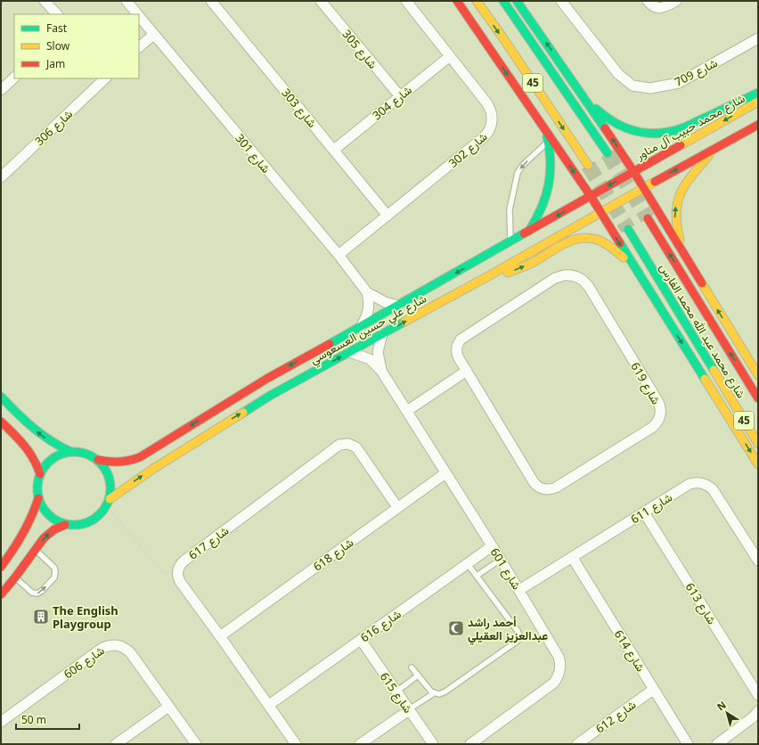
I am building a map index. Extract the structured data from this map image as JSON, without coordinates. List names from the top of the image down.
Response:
{
  "streets": {
    "street": [
      "شارع 305",
      "شارع 709",
      "45",
      "شارع 304",
      "شارع 303",
      "شارع محمد حبيب آل مناور",
      "شارع 306",
      "شارع 302",
      "شارع 301",
      "شارع علي حسين العسعوسي",
      "شارع محمد عبد الله محمد الفارس",
      "شارع 619",
      "شارع 611",
      "شارع 617",
      "شارع 618",
      "شارع 601",
      "شارع 613",
      "شارع 616",
      "شارع 614",
      "شارع 606",
      "شارع 615",
      "شارع 612"
    ]
  },
  "crossings": [
    ["شارع 305", "شارع 304"],
    ["شارع 304", "شارع 303"],
    ["شارع 304", "شارع 302"],
    ["شارع 303", "شارع 302"],
    ["شارع محمد حبيب آل مناور", "شارع علي حسين العسعوسي"],
    ["شارع 302", "شارع 301"],
    ["شارع 301", "شارع علي حسين العسعوسي"],
    ["شارع علي حسين العسعوسي", "شارع 601"],
    ["شارع 611", "شارع 601"],
    ["شارع 611", "شارع 613"],
    ["شارع 611", "شارع 614"],
    ["شارع 617", "شارع 618"],
    ["شارع 618", "شارع 601"],
    ["شارع 601", "شارع 616"],
    ["شارع 616", "شارع 615"],
    ["شارع 614", "شارع 612"]
  ],
  "places": {
    "building": ["The English Playgroup"],
    "mosque": ["أحمد راشد عبدالعزيز العقيلي"]
  },
  "legend": ["Fast", "Slow", "Jam"],
  "scale_bar": "50 m",
  "north": "top left"
}
